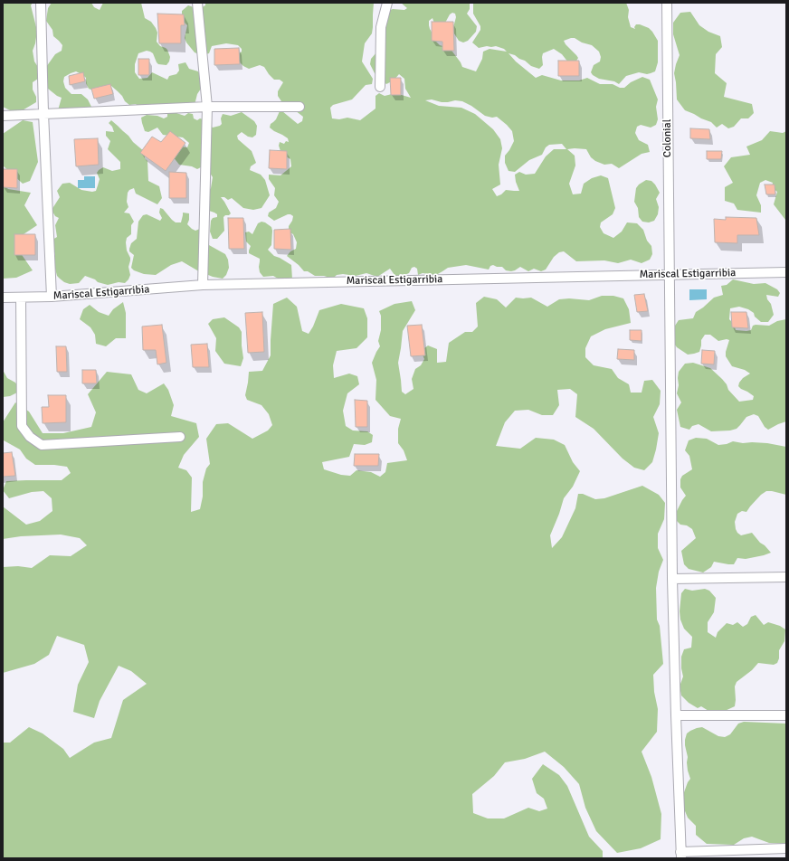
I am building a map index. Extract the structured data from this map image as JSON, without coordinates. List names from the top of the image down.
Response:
{
  "streets": {
    "street": ["Colonial", "Mariscal Estigarribia"]
  },
  "crossings": [
    ["Colonial", "Mariscal Estigarribia"]
  ]
}
